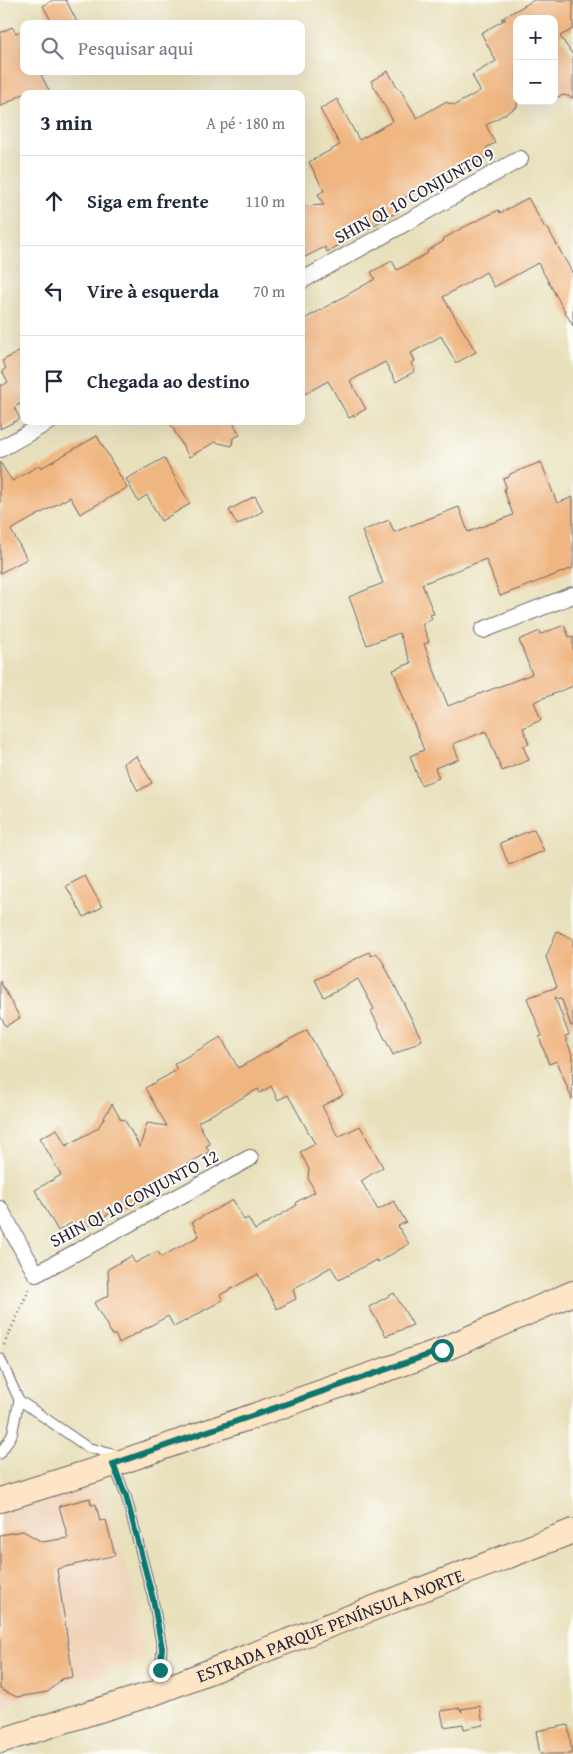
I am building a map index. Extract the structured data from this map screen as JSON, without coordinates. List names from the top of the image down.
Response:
{
  "streets": {
    "main road": ["ESTRADA PARQUE PENÍNSULA NORTE"],
    "street": ["SHIN QI 10 CONJUNTO 9", "SHIN QI 10 CONJUNTO 12"]
  },
  "page": {
    "map_buttons": ["+", "−"],
    "search": "Pesquisar aqui",
    "heading": ["3 min", "A pé · 180 m"],
    "list": [
      ["Siga em frente", "110 m"],
      ["Vire à esquerda", "70 m"],
      "Chegada ao destino"
    ]
  }
}
